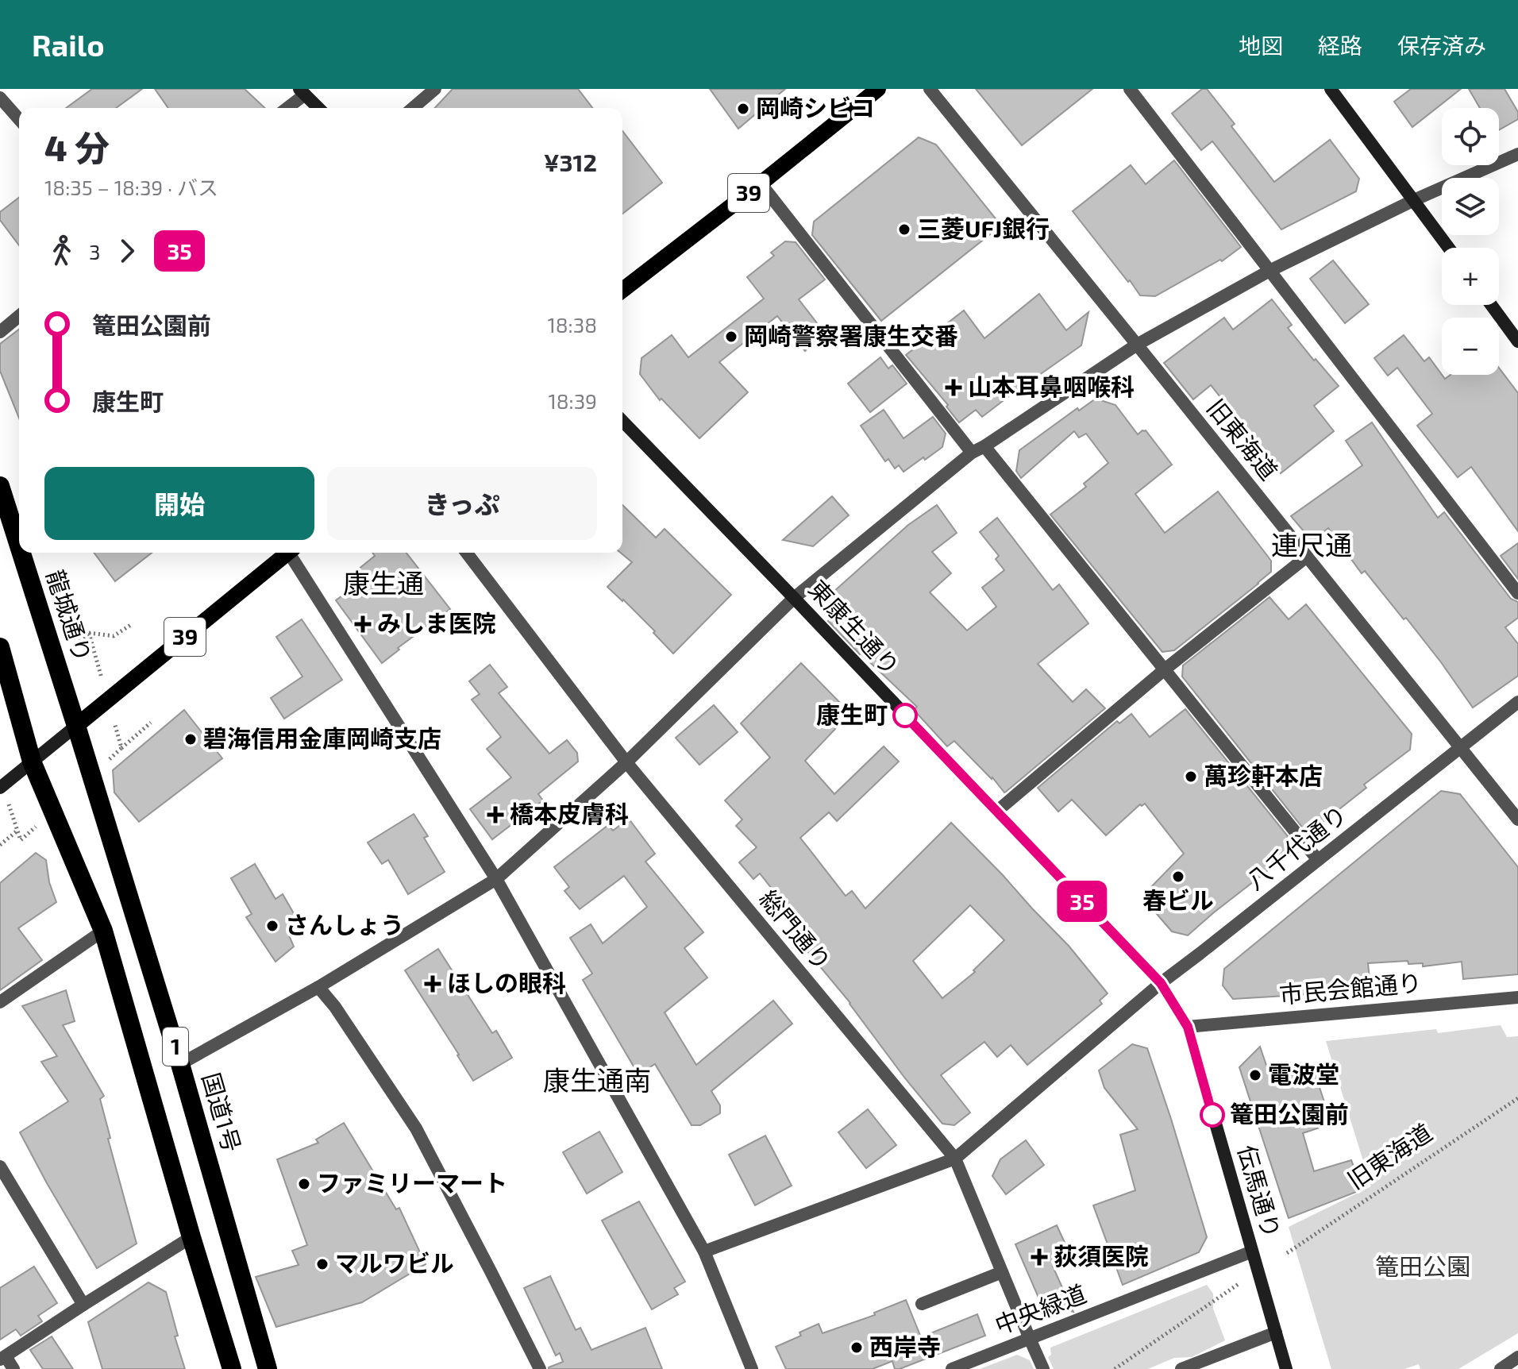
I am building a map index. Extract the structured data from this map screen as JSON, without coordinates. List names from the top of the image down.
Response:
{
  "streets": {
    "highway": ["龍城通り", "1", "国道1号"],
    "main road": ["39"],
    "street": [
      "旧東海道",
      "東康生通り",
      "八千代通り",
      "総門通り",
      "市民会館通り",
      "伝馬通り",
      "中央緑道"
    ]
  },
  "crossings": [
    ["39", "龍城通り"],
    ["39", "国道1号"],
    ["旧東海道", "八千代通り"],
    ["龍城通り", "国道1号"],
    ["東康生通り", "八千代通り"],
    ["東康生通り", "伝馬通り"],
    ["八千代通り", "総門通り"],
    ["八千代通り", "伝馬通り"],
    ["総門通り", "中央緑道"],
    ["市民会館通り", "伝馬通り"],
    ["伝馬通り", "中央緑道"]
  ],
  "districts": ["連尺通", "康生通", "康生通南"],
  "parks": ["篭田公園"],
  "places": {
    "other": [
      "岡崎シビコ",
      "三菱UFJ銀行",
      "岡崎警察署康生交番",
      "康生町",
      "碧海信用金庫岡崎支店",
      "萬珍軒本店",
      "春ビル",
      "さんしょう",
      "電波堂",
      "篭田公園前",
      "ファミリーマート",
      "マルワビル",
      "西岸寺"
    ],
    "health": [
      "山本耳鼻咽喉科",
      "みしま医院",
      "橋本皮膚科",
      "ほしの眼科",
      "荻須医院"
    ]
  },
  "lines": ["bus line 35"],
  "page": {
    "header": "Railo",
    "nav": ["地図", "経路", "保存済み"],
    "on_map": "35",
    "map_buttons": ["+", "−"],
    "heading": ["4 分", "18:35 – 18:39 · バス", "¥312"],
    "legs": ["3", "35"],
    "list": [
      {
        "name": "篭田公園前",
        "value": "18:38"
      },
      {
        "name": "康生町",
        "value": "18:39"
      }
    ],
    "buttons": ["開始", "きっぷ"]
  }
}
